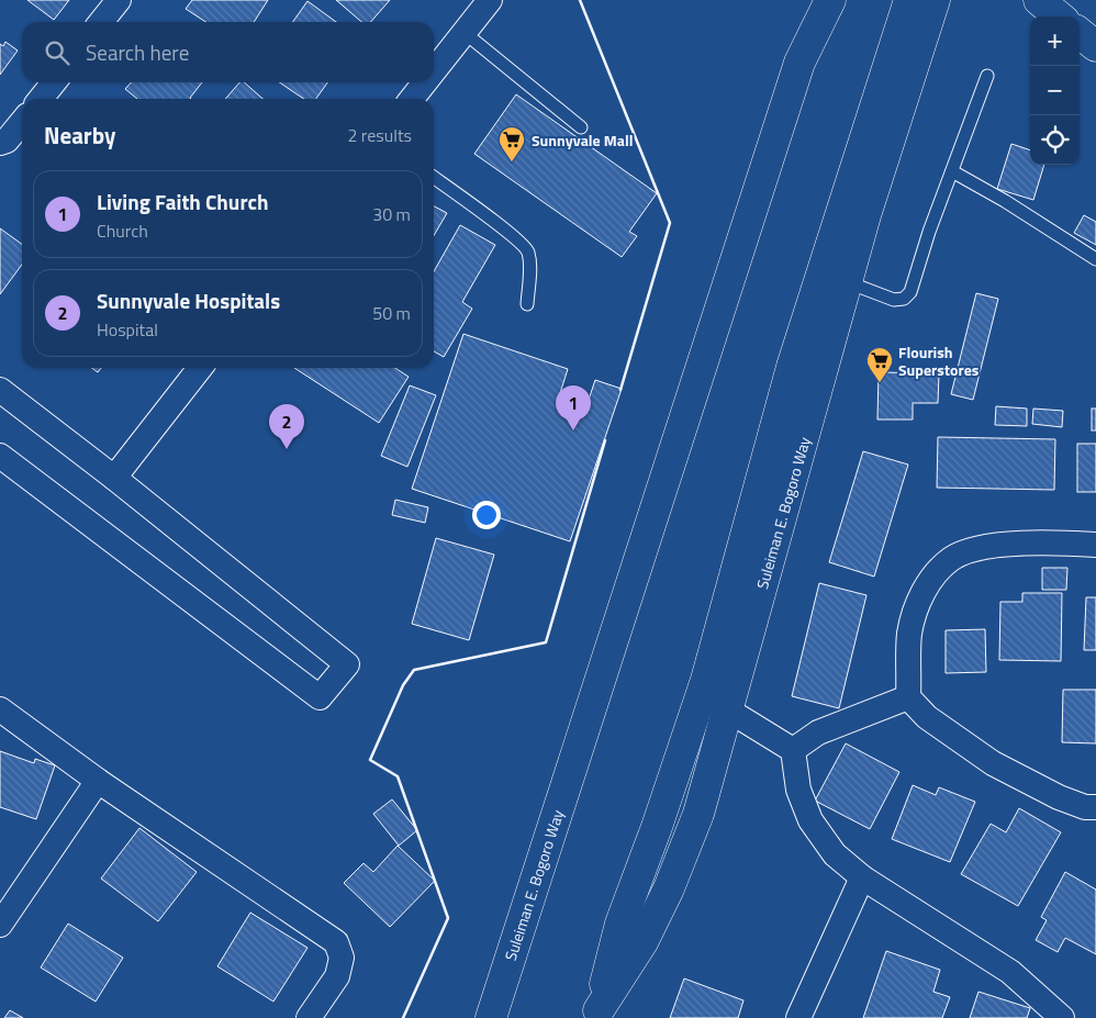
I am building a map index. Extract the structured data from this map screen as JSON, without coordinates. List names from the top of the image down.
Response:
{
  "streets": {
    "street": ["Suleiman E. Bogoro Way"]
  },
  "places": {
    "supermarket": ["Sunnyvale Mall", "Flourish Superstores"]
  },
  "page": {
    "map_buttons": ["+", "−"],
    "search": "Search here",
    "heading": ["Nearby", "2 results"],
    "list": [
      {
        "mark": "1",
        "name": "Living Faith Church",
        "note": "Church",
        "value": "30 m"
      },
      {
        "mark": "2",
        "name": "Sunnyvale Hospitals",
        "note": "Hospital",
        "value": "50 m"
      }
    ],
    "pins": ["1", "2"]
  }
}
